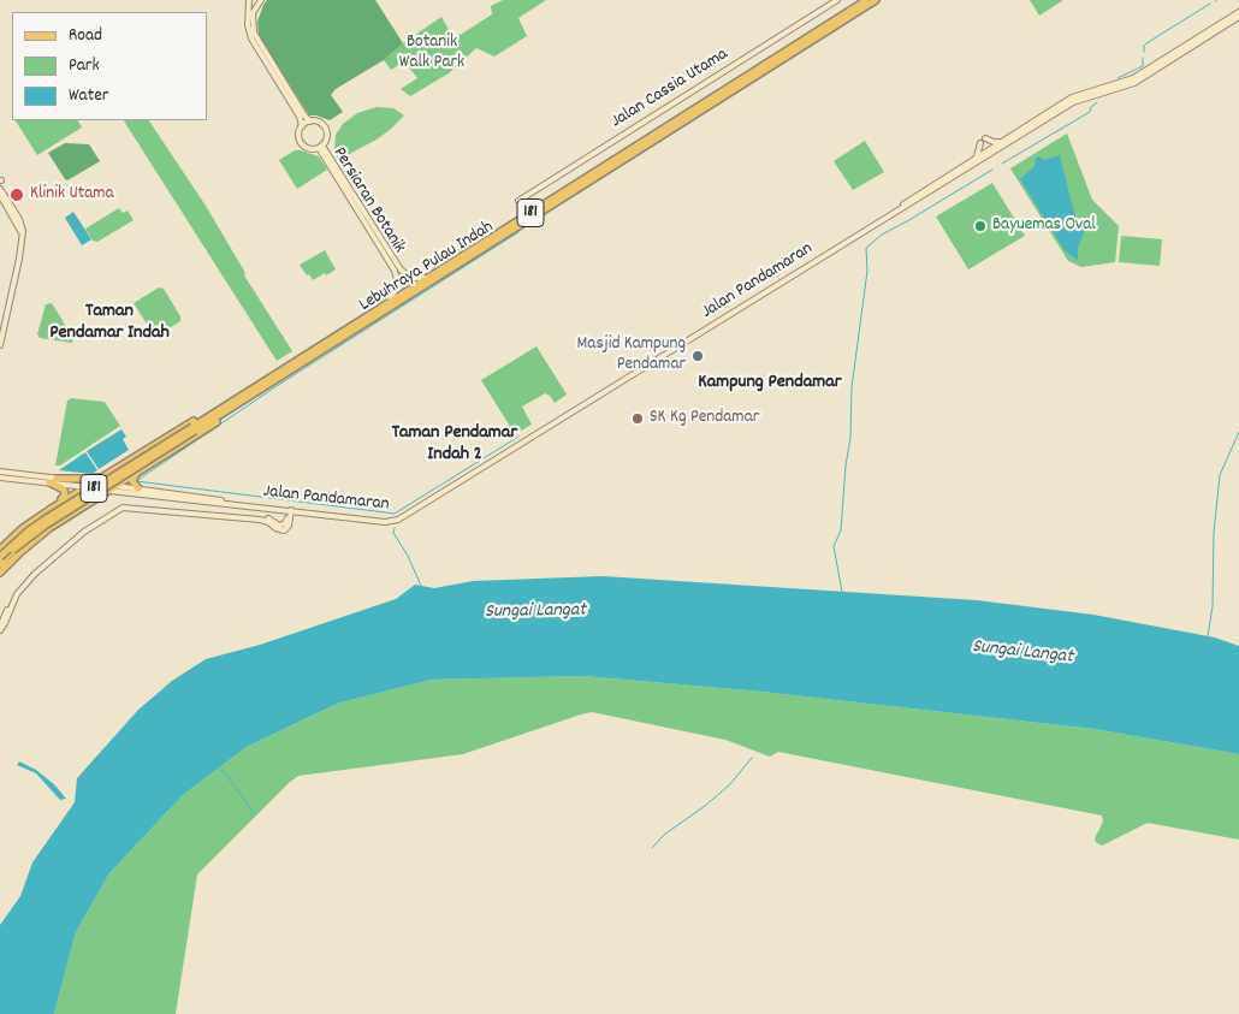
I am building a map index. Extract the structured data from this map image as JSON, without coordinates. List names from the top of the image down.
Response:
{
  "streets": {
    "main road": [
      "Jalan Cassia Utama",
      "Persiaran Botanik",
      "181",
      "Lebuhraya Pulau Indah",
      "Jalan Pandamaran"
    ]
  },
  "crossings": [
    ["Persiaran Botanik", "Lebuhraya Pulau Indah"]
  ],
  "districts": ["Taman Pendamar Indah", "Kampung Pendamar", "Taman Pendamar Indah 2"],
  "water": ["Sungai Langat"],
  "parks": ["Botanik Walk Park"],
  "places": [
    "Klinik Utama",
    "Bayuemas Oval",
    "Masjid Kampung Pendamar",
    "SK Kg Pendamar"
  ],
  "legend": ["Road", "Park", "Water"]
}
